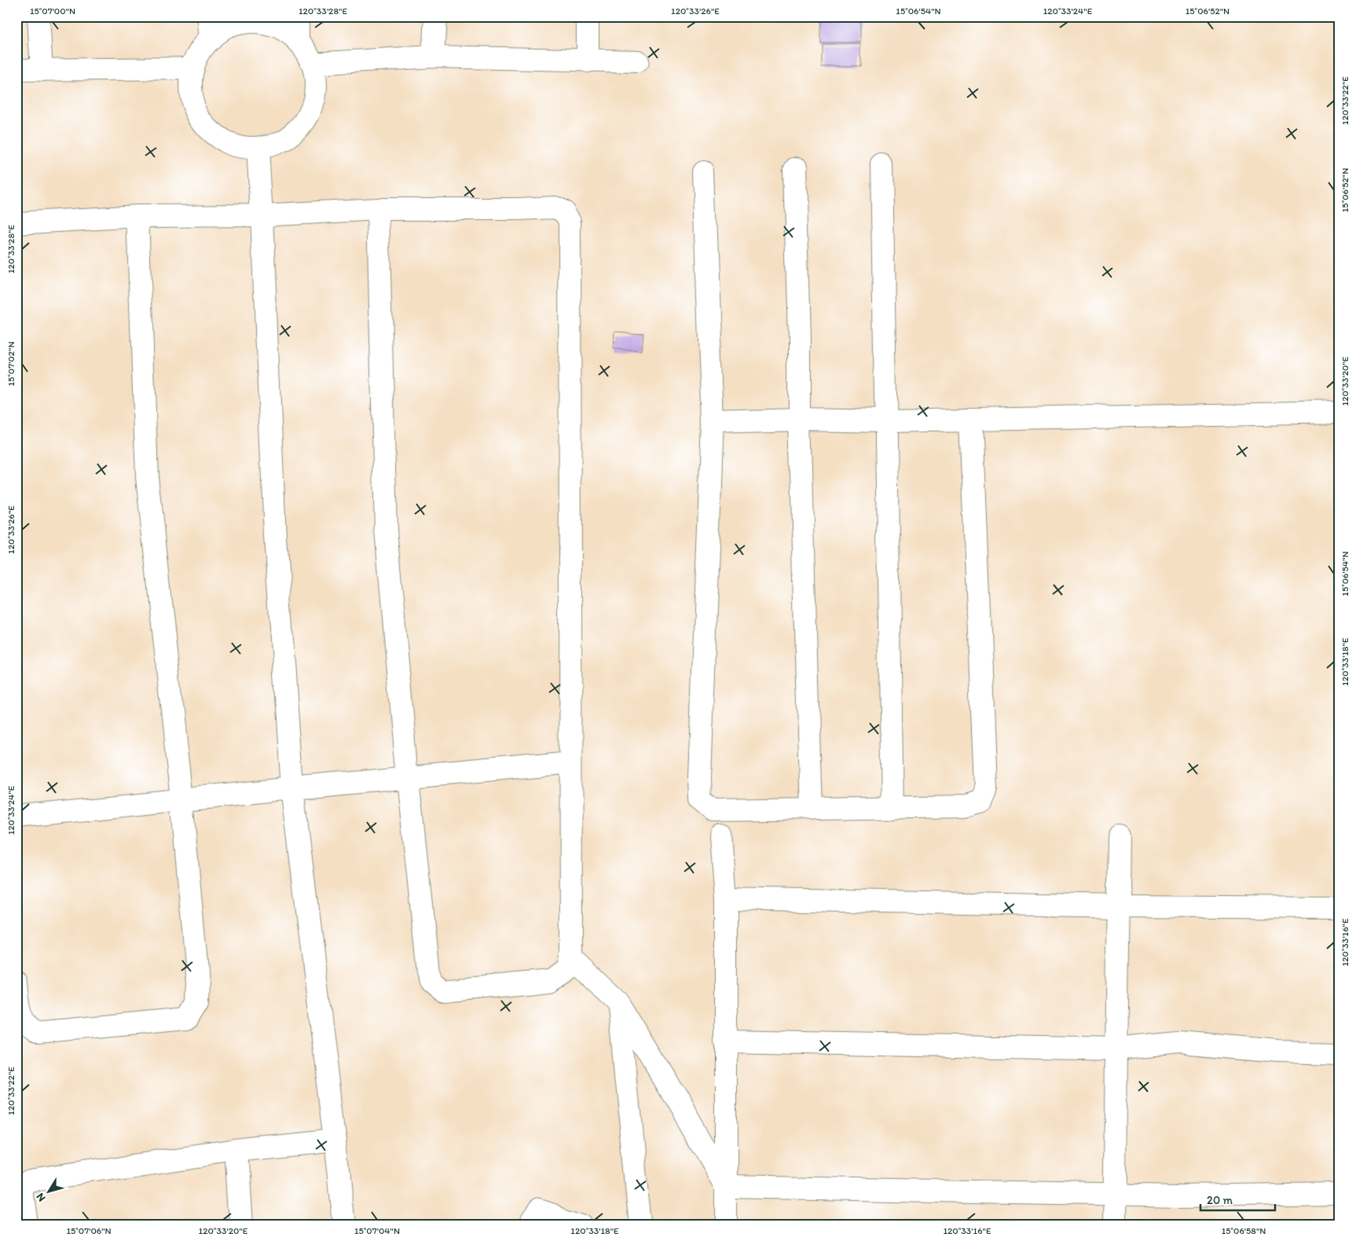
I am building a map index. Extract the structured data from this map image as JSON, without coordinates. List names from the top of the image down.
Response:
{
  "scale_bar": "20 m",
  "north": "bottom left",
  "coordinates": [
    "15°07'00\"N",
    "120°33'28\"E",
    "120°33'26\"E",
    "15°06'54\"N",
    "120°33'24\"E",
    "15°06'52\"N",
    "120°33'22\"E",
    "15°07'02\"N",
    "120°33'20\"E",
    "120°33'18\"E",
    "120°33'16\"E",
    "15°07'06\"N",
    "15°07'04\"N",
    "15°06'58\"N"
  ]
}
